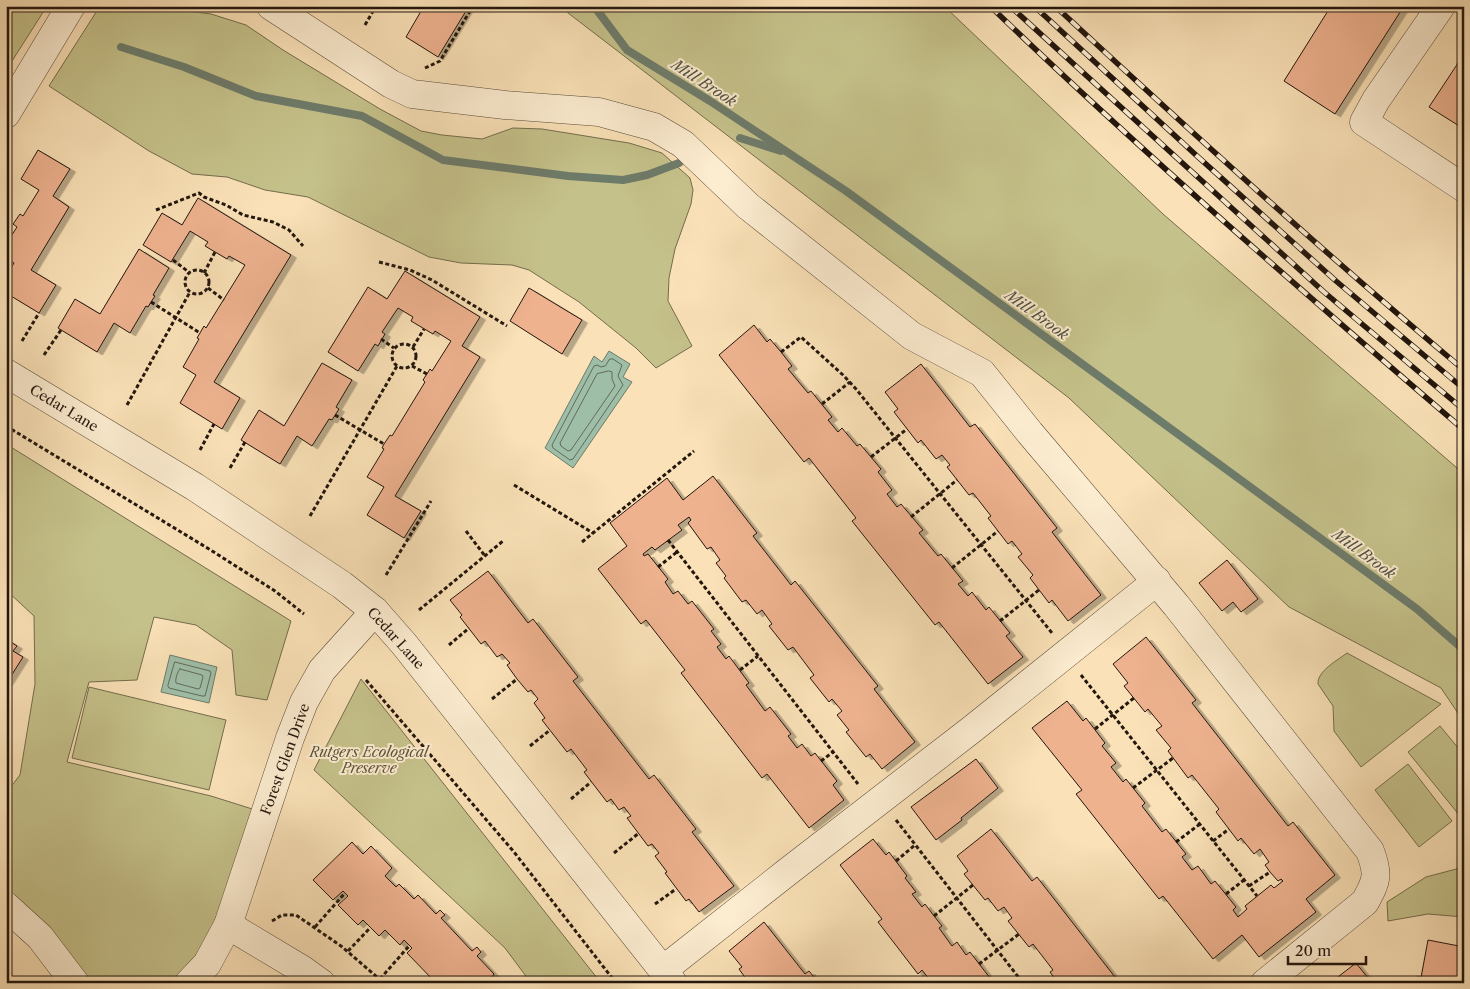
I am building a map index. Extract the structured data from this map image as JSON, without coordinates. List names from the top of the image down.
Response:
{
  "streets": {
    "street": ["Cedar Lane", "Forest Glen Drive"]
  },
  "crossings": [
    ["Cedar Lane", "Forest Glen Drive"]
  ],
  "water": ["Mill Brook"],
  "parks": ["Rutgers Ecological Preserve"],
  "scale_bar": "20 m"
}
